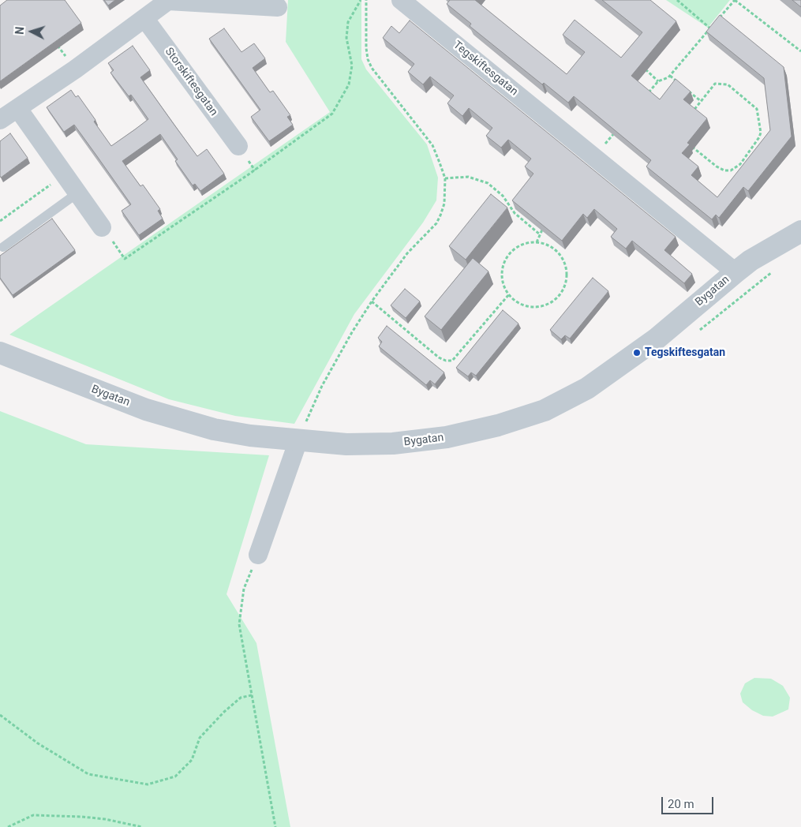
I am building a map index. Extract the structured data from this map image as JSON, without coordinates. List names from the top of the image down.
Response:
{
  "streets": {
    "street": ["Tegskiftesgatan", "Storskiftesgatan", "Bygatan"]
  },
  "crossings": [
    ["Tegskiftesgatan", "Bygatan"]
  ],
  "places": ["Tegskiftesgatan"],
  "scale_bar": "20 m",
  "north": "left"
}
